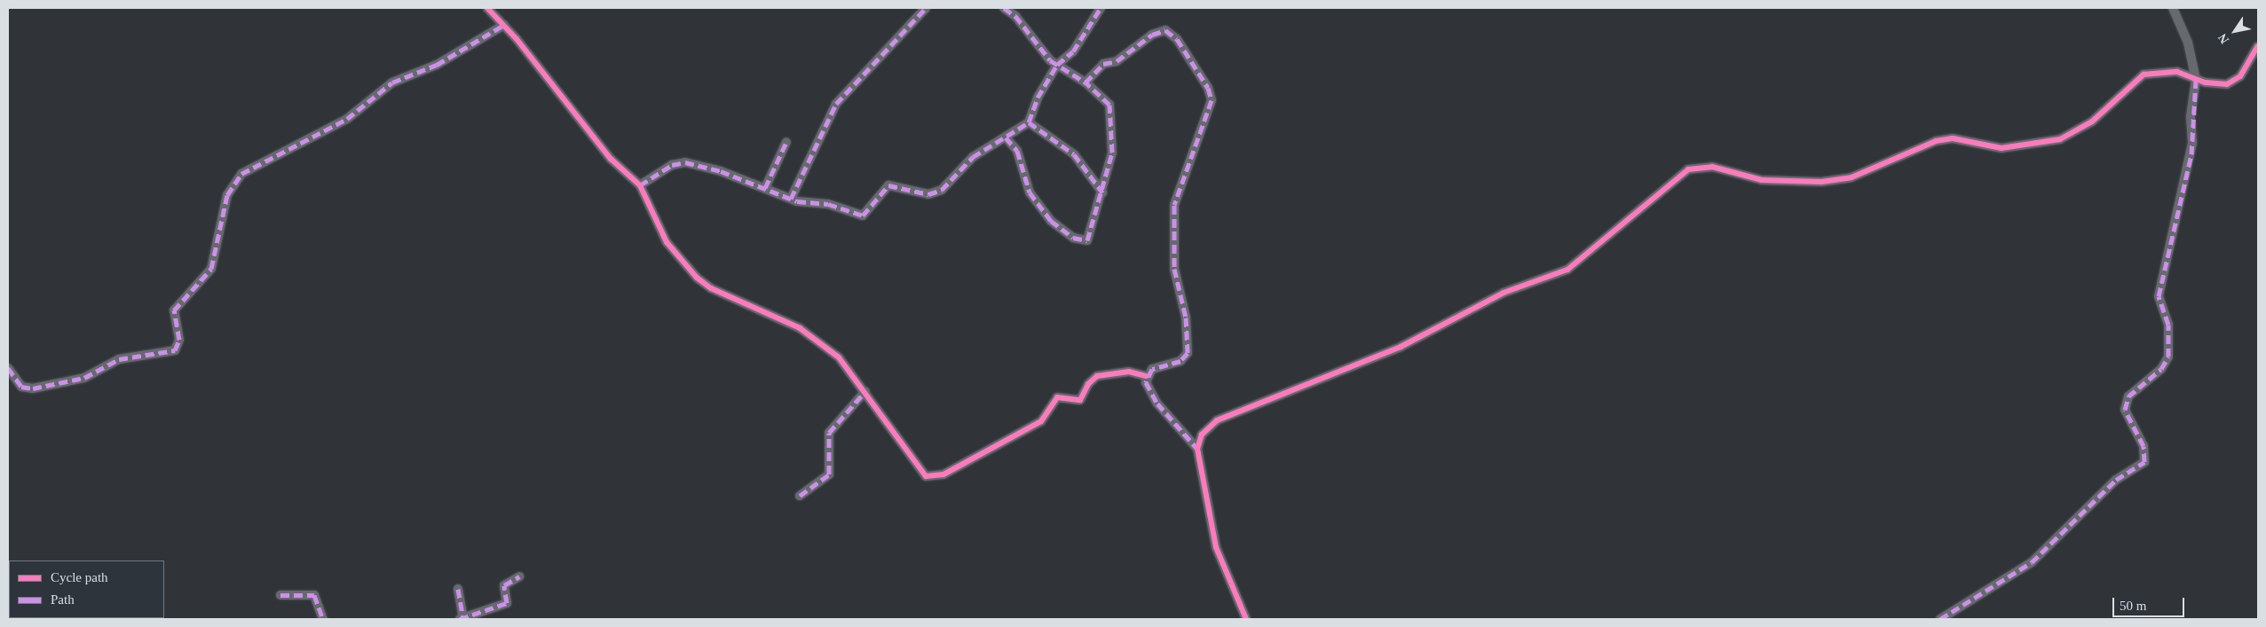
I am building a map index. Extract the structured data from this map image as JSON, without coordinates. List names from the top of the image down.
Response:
{
  "legend": ["Cycle path", "Path"],
  "scale_bar": "50 m",
  "north": "bottom left"
}
